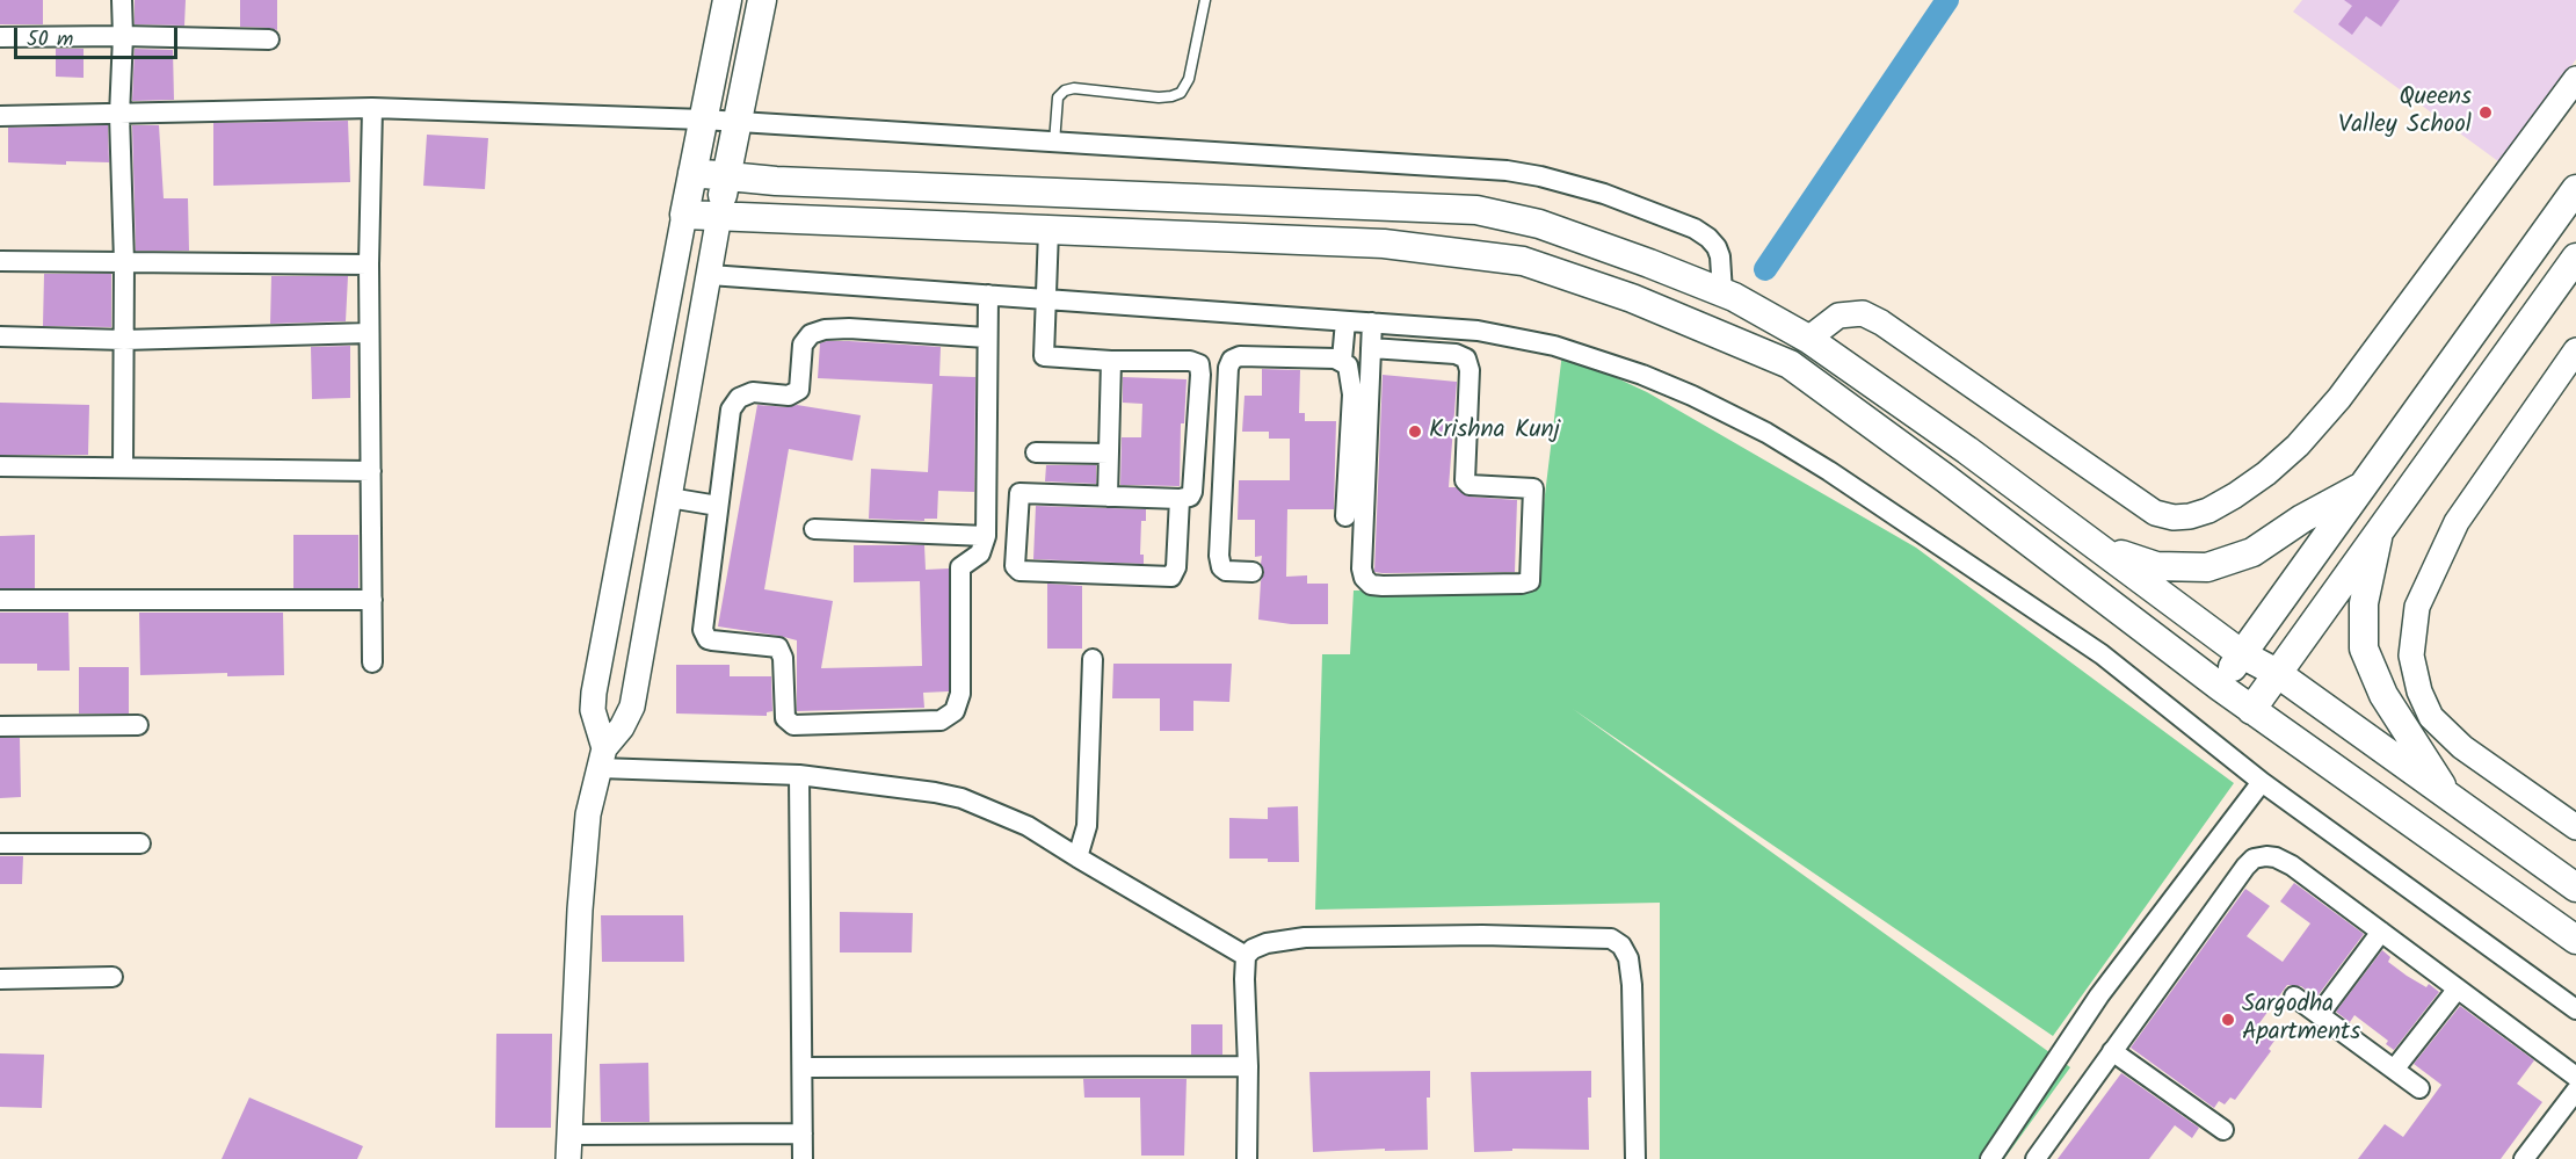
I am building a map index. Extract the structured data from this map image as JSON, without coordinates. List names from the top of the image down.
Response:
{
  "places": ["Queens Valley School", "Krishna Kunj", "Sargodha Apartments"],
  "scale_bar": "50 m"
}
